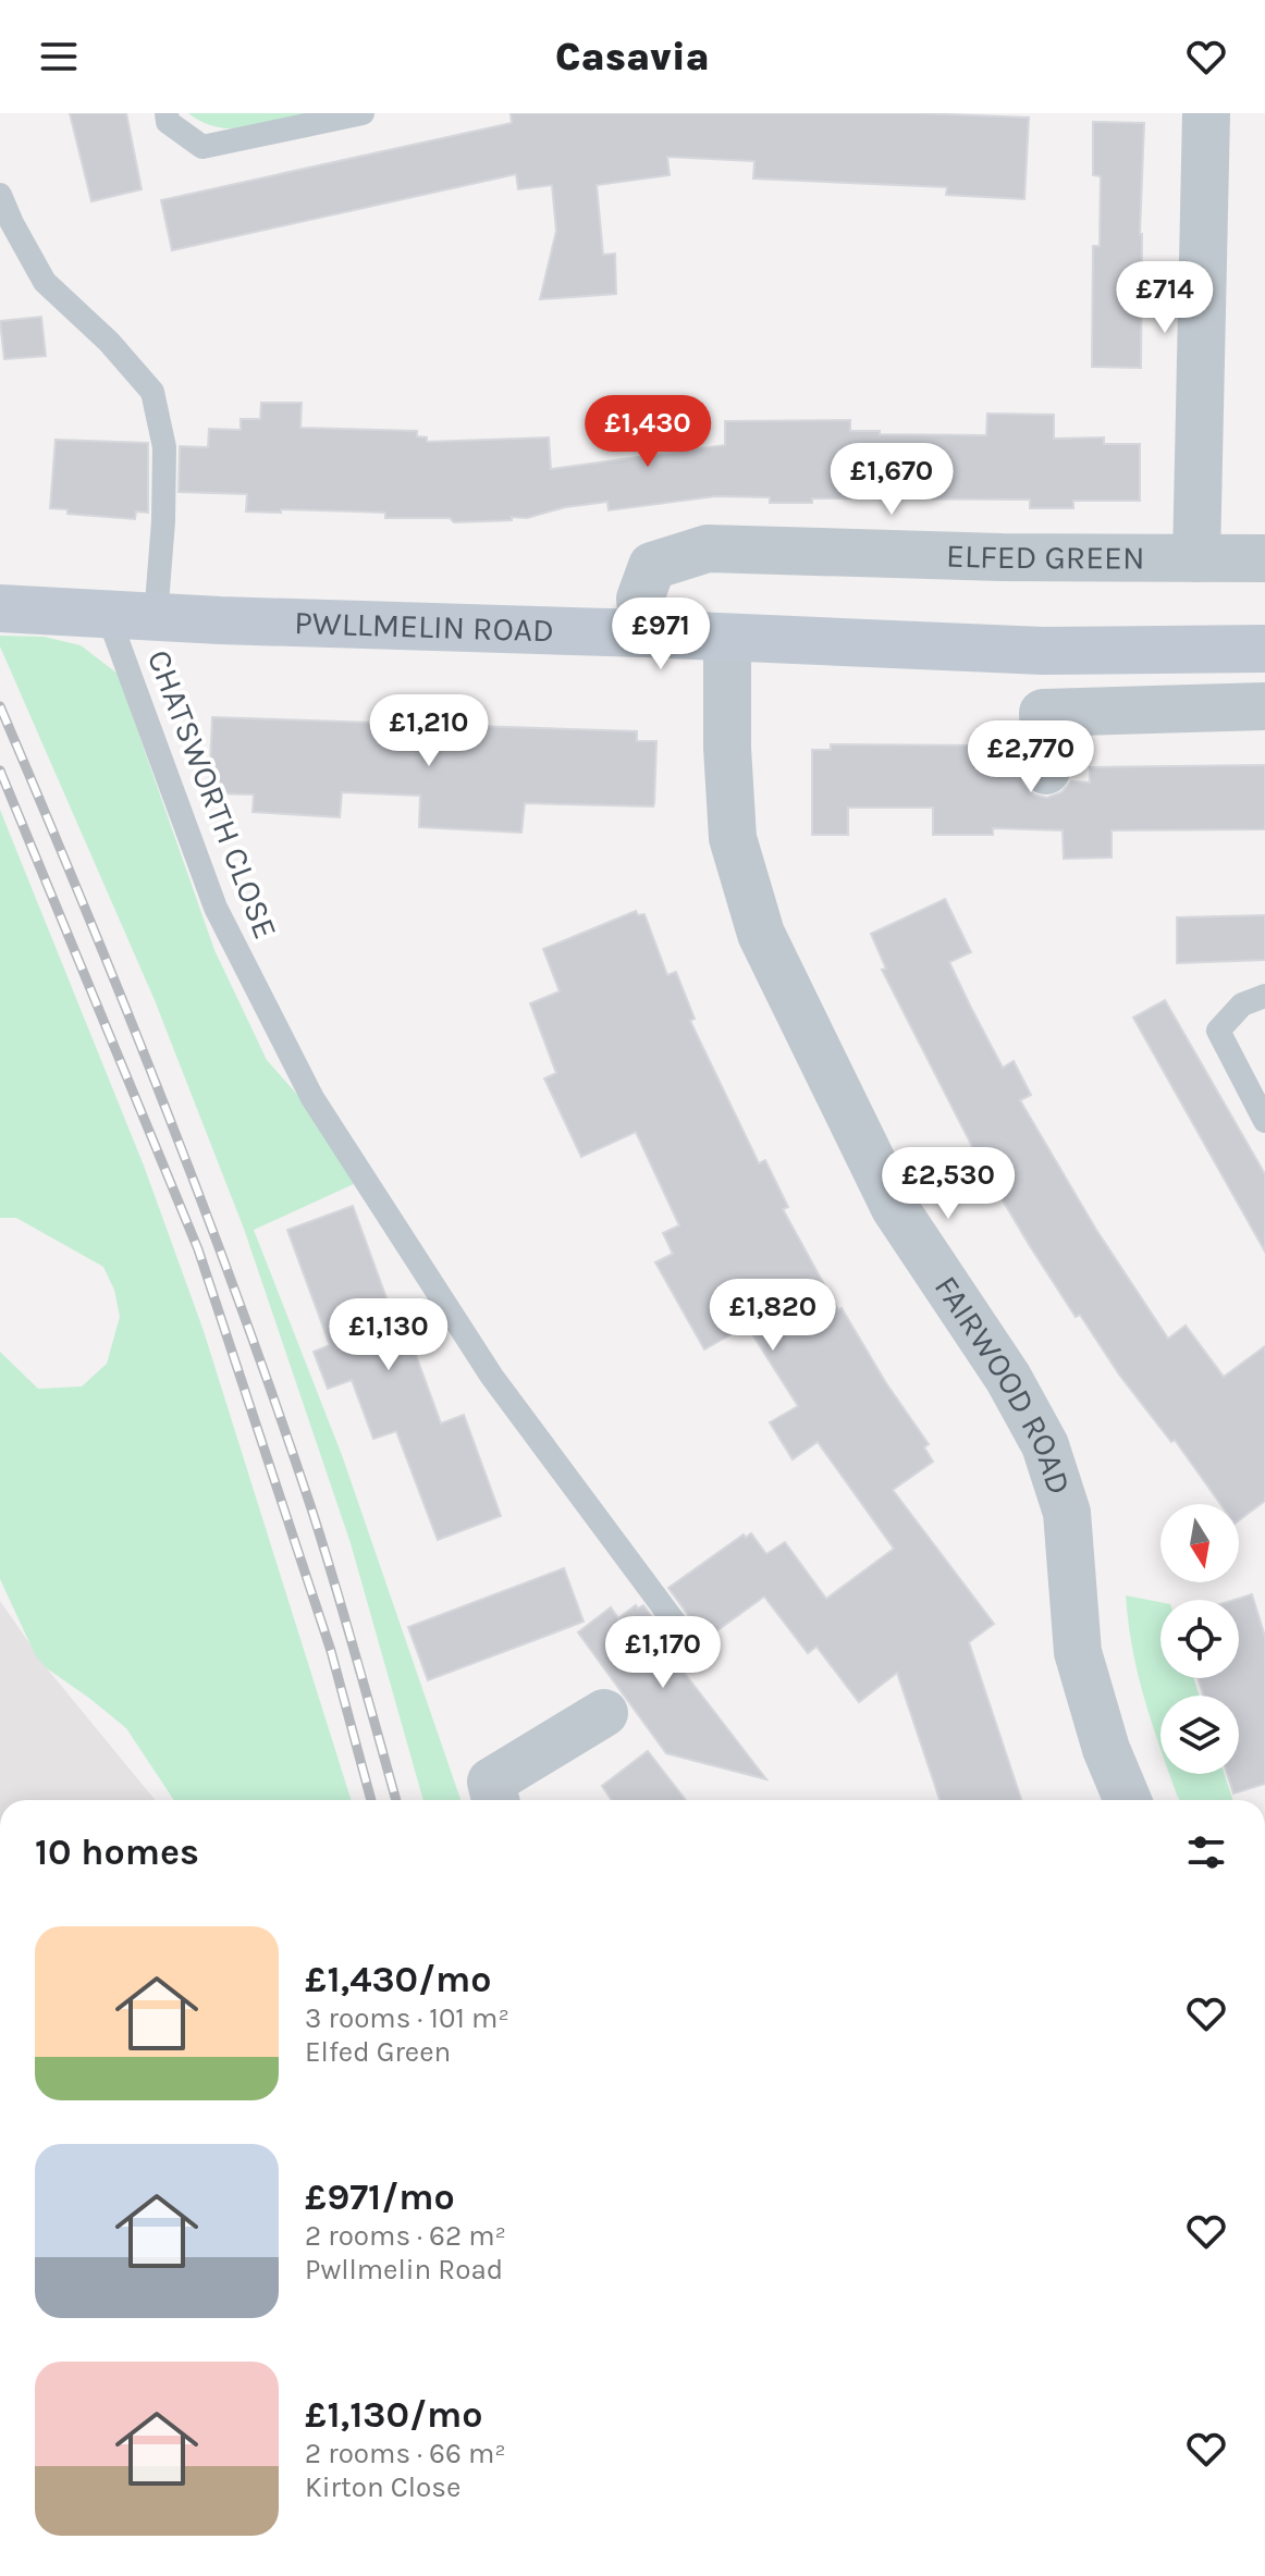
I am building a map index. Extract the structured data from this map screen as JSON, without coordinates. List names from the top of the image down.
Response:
{
  "streets": {
    "street": ["ELFED GREEN", "PWLLMELIN ROAD", "FAIRWOOD ROAD"],
    "lane": ["CHATSWORTH CLOSE"]
  },
  "crossings": [
    ["ELFED GREEN", "PWLLMELIN ROAD"],
    ["PWLLMELIN ROAD", "CHATSWORTH CLOSE"],
    ["PWLLMELIN ROAD", "FAIRWOOD ROAD"]
  ],
  "north": "bottom",
  "page": {
    "header": "Casavia",
    "price": [
      "£714",
      "£1,430",
      "£1,670",
      "£971",
      "£1,210",
      "£2,770",
      "£2,530",
      "£1,820",
      "£1,130",
      "£1,170"
    ],
    "heading": "10 homes",
    "list": [
      {
        "name": "£1,430/mo",
        "note": "3 rooms · 101 m² · Elfed Green"
      },
      {
        "name": "£971/mo",
        "note": "2 rooms · 62 m² · Pwllmelin Road"
      },
      {
        "name": "£1,130/mo",
        "note": "2 rooms · 66 m² · Kirton Close"
      }
    ]
  }
}
